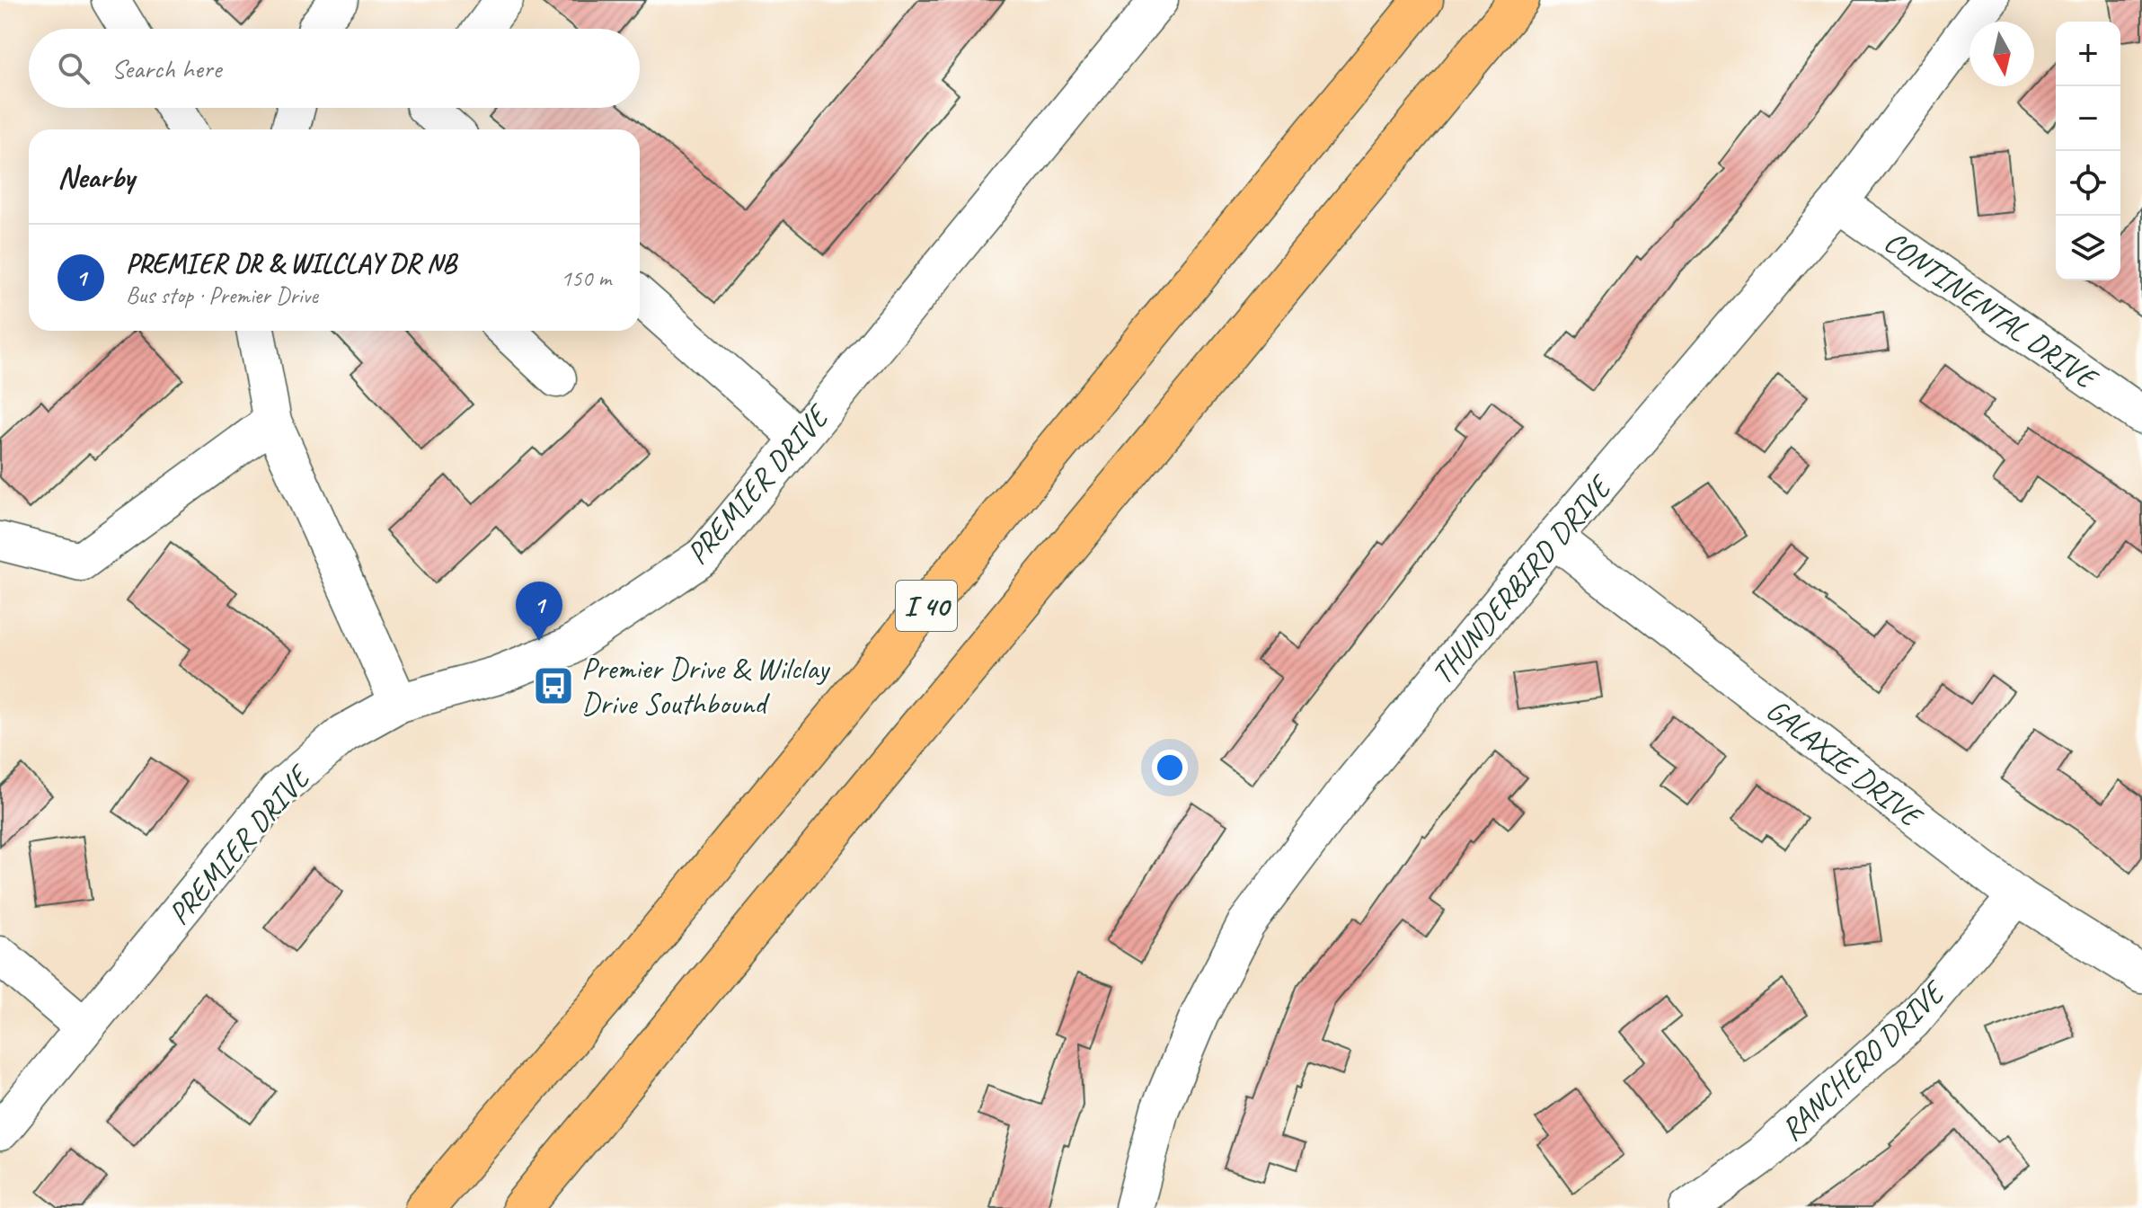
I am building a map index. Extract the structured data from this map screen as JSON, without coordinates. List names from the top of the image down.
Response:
{
  "streets": {
    "highway": ["I 40"],
    "street": [
      "CONTINENTAL DRIVE",
      "PREMIER DRIVE",
      "THUNDERBIRD DRIVE",
      "GALAXIE DRIVE",
      "RANCHERO DRIVE"
    ]
  },
  "crossings": [
    ["CONTINENTAL DRIVE", "THUNDERBIRD DRIVE"],
    ["THUNDERBIRD DRIVE", "GALAXIE DRIVE"],
    ["GALAXIE DRIVE", "RANCHERO DRIVE"]
  ],
  "places": {
    "bus stop": ["Premier Drive & Wilclay Drive Southbound"]
  },
  "north": "bottom",
  "page": {
    "map_buttons": ["+", "−"],
    "search": "Search here",
    "heading": "Nearby",
    "list": [
      {
        "mark": "1",
        "name": "PREMIER DR & WILCLAY DR NB",
        "note": "Bus stop · Premier Drive",
        "value": "150 m"
      }
    ],
    "pins": "1"
  }
}
